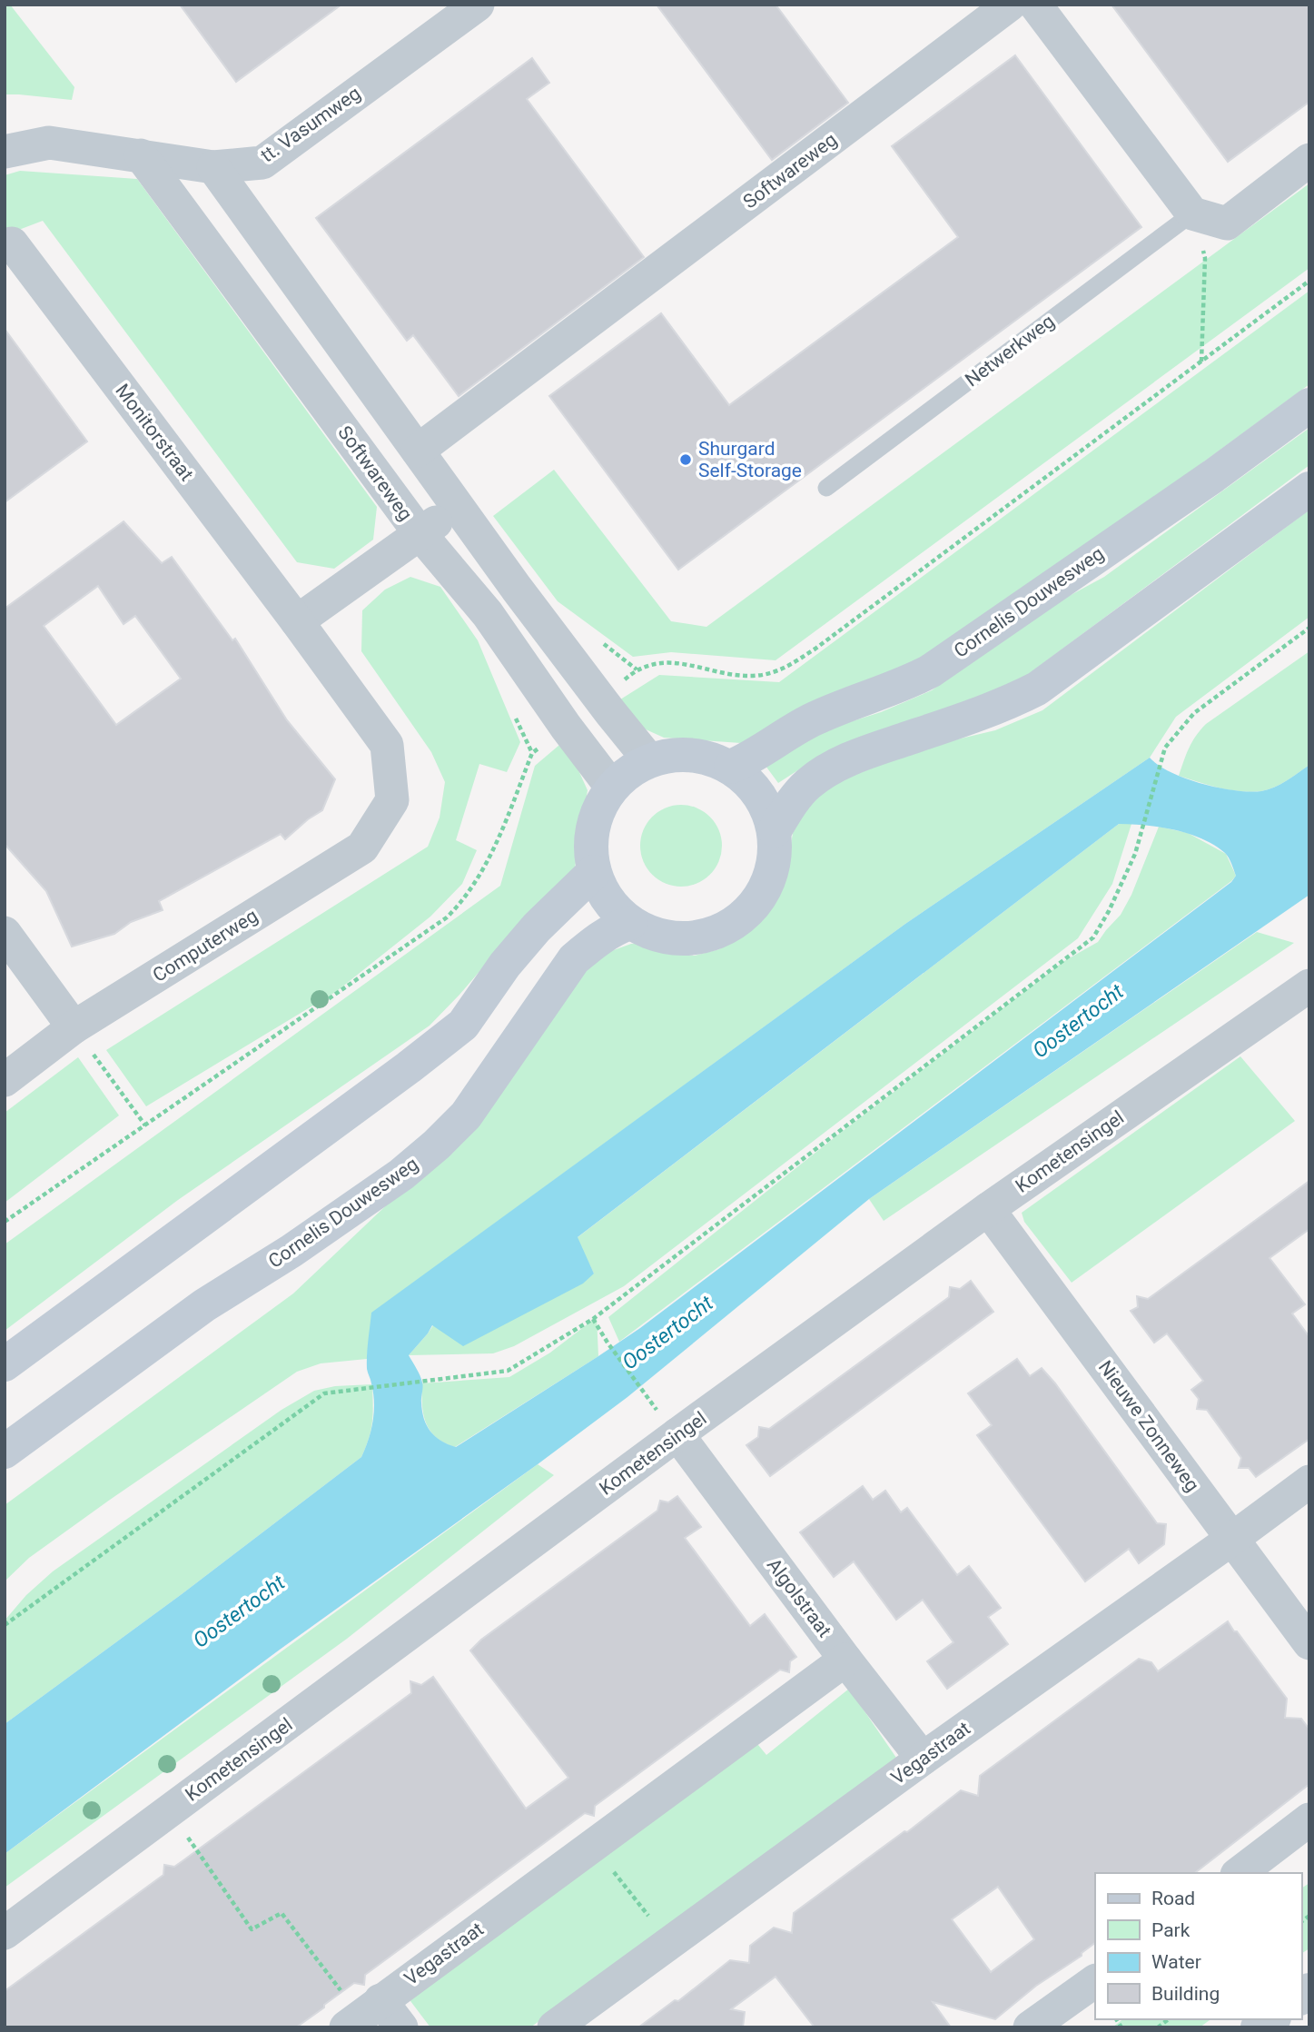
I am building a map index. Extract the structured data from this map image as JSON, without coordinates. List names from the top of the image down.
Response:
{
  "streets": {
    "main road": ["Cornelis Douwesweg"],
    "street": [
      "tt. Vasumweg",
      "Softwareweg",
      "Monitorstraat",
      "Computerweg",
      "Kometensingel",
      "Nieuwe Zonneweg",
      "Algolstraat",
      "Vegastraat"
    ],
    "lane": ["Netwerkweg"]
  },
  "crossings": [
    ["tt. Vasumweg", "Softwareweg"],
    ["Softwareweg", "Cornelis Douwesweg"],
    ["Monitorstraat", "Computerweg"],
    ["Kometensingel", "Nieuwe Zonneweg"],
    ["Kometensingel", "Algolstraat"],
    ["Nieuwe Zonneweg", "Vegastraat"],
    ["Algolstraat", "Vegastraat"]
  ],
  "water": ["Oostertocht"],
  "places": ["Shurgard Self-Storage"],
  "legend": [
    "Road",
    "Park",
    "Water",
    "Building"
  ]
}
